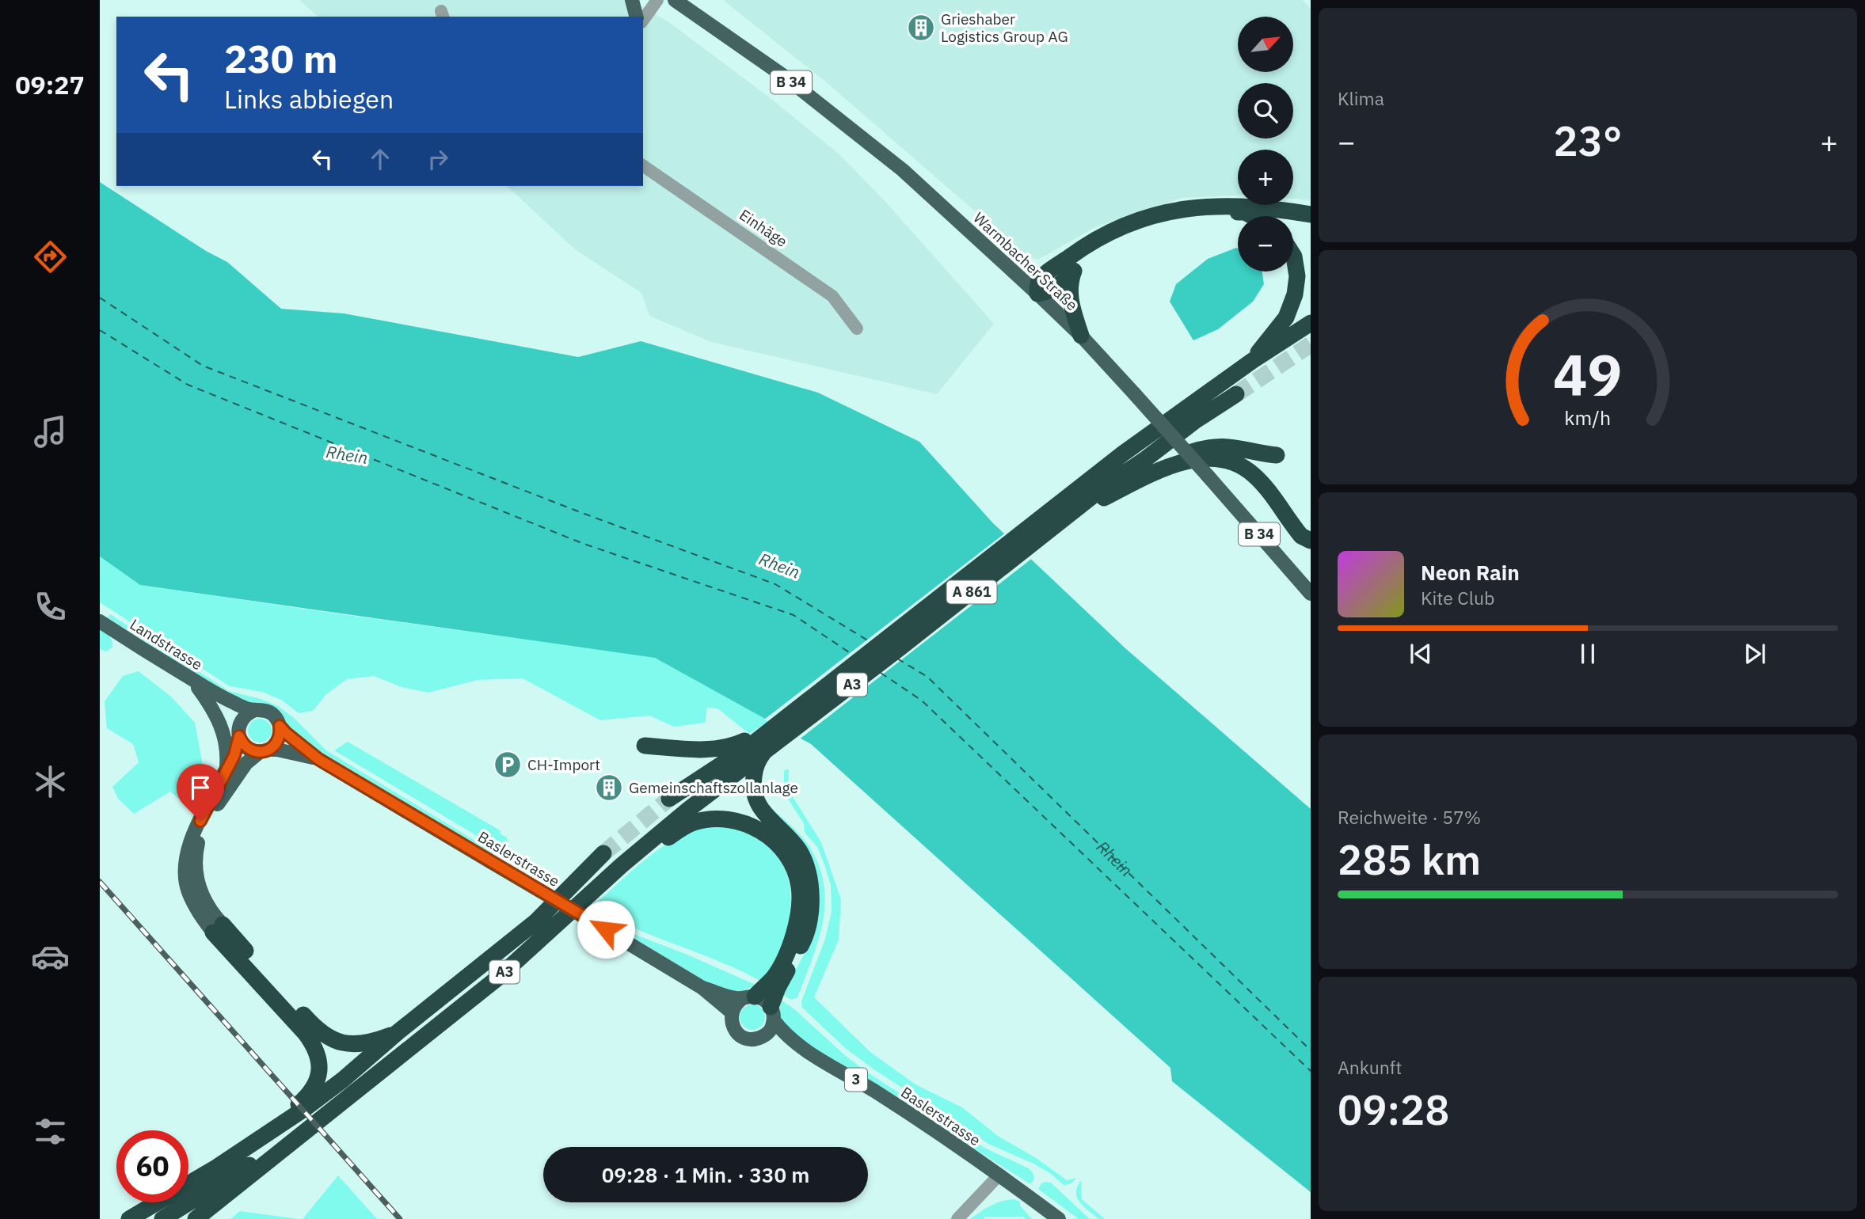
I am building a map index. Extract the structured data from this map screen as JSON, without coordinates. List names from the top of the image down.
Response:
{
  "streets": {
    "highway": ["A 861", "A3"],
    "main road": [
      "B 34",
      "Warmbacher Straße",
      "Landstrasse",
      "Baslerstrasse",
      "3"
    ],
    "street": ["Einhäge"]
  },
  "crossings": [
    ["A 861", "A3"],
    ["Landstrasse", "Baslerstrasse"]
  ],
  "water": ["Rhein"],
  "places": {
    "building": ["Grieshaber Logistics Group AG", "Gemeinschaftszollanlage"],
    "parking": ["CH-Import"]
  },
  "north": "top right",
  "page": {
    "tabs": "09:27",
    "tile": [
      "Klima",
      ["Reichweite · 57%", "285 km"],
      ["Ankunft", "09:28"]
    ],
    "map_buttons": ["+", "−"],
    "turn": ["230 m", "Links abbiegen"],
    "heat": ["−", "23°", "+"],
    "song": ["Neon Rain", "Kite Club"],
    "limit": "60",
    "trip": "09:28 · 1 Min. · 330 m",
    "gauge": ["49", "km/h"]
  }
}
